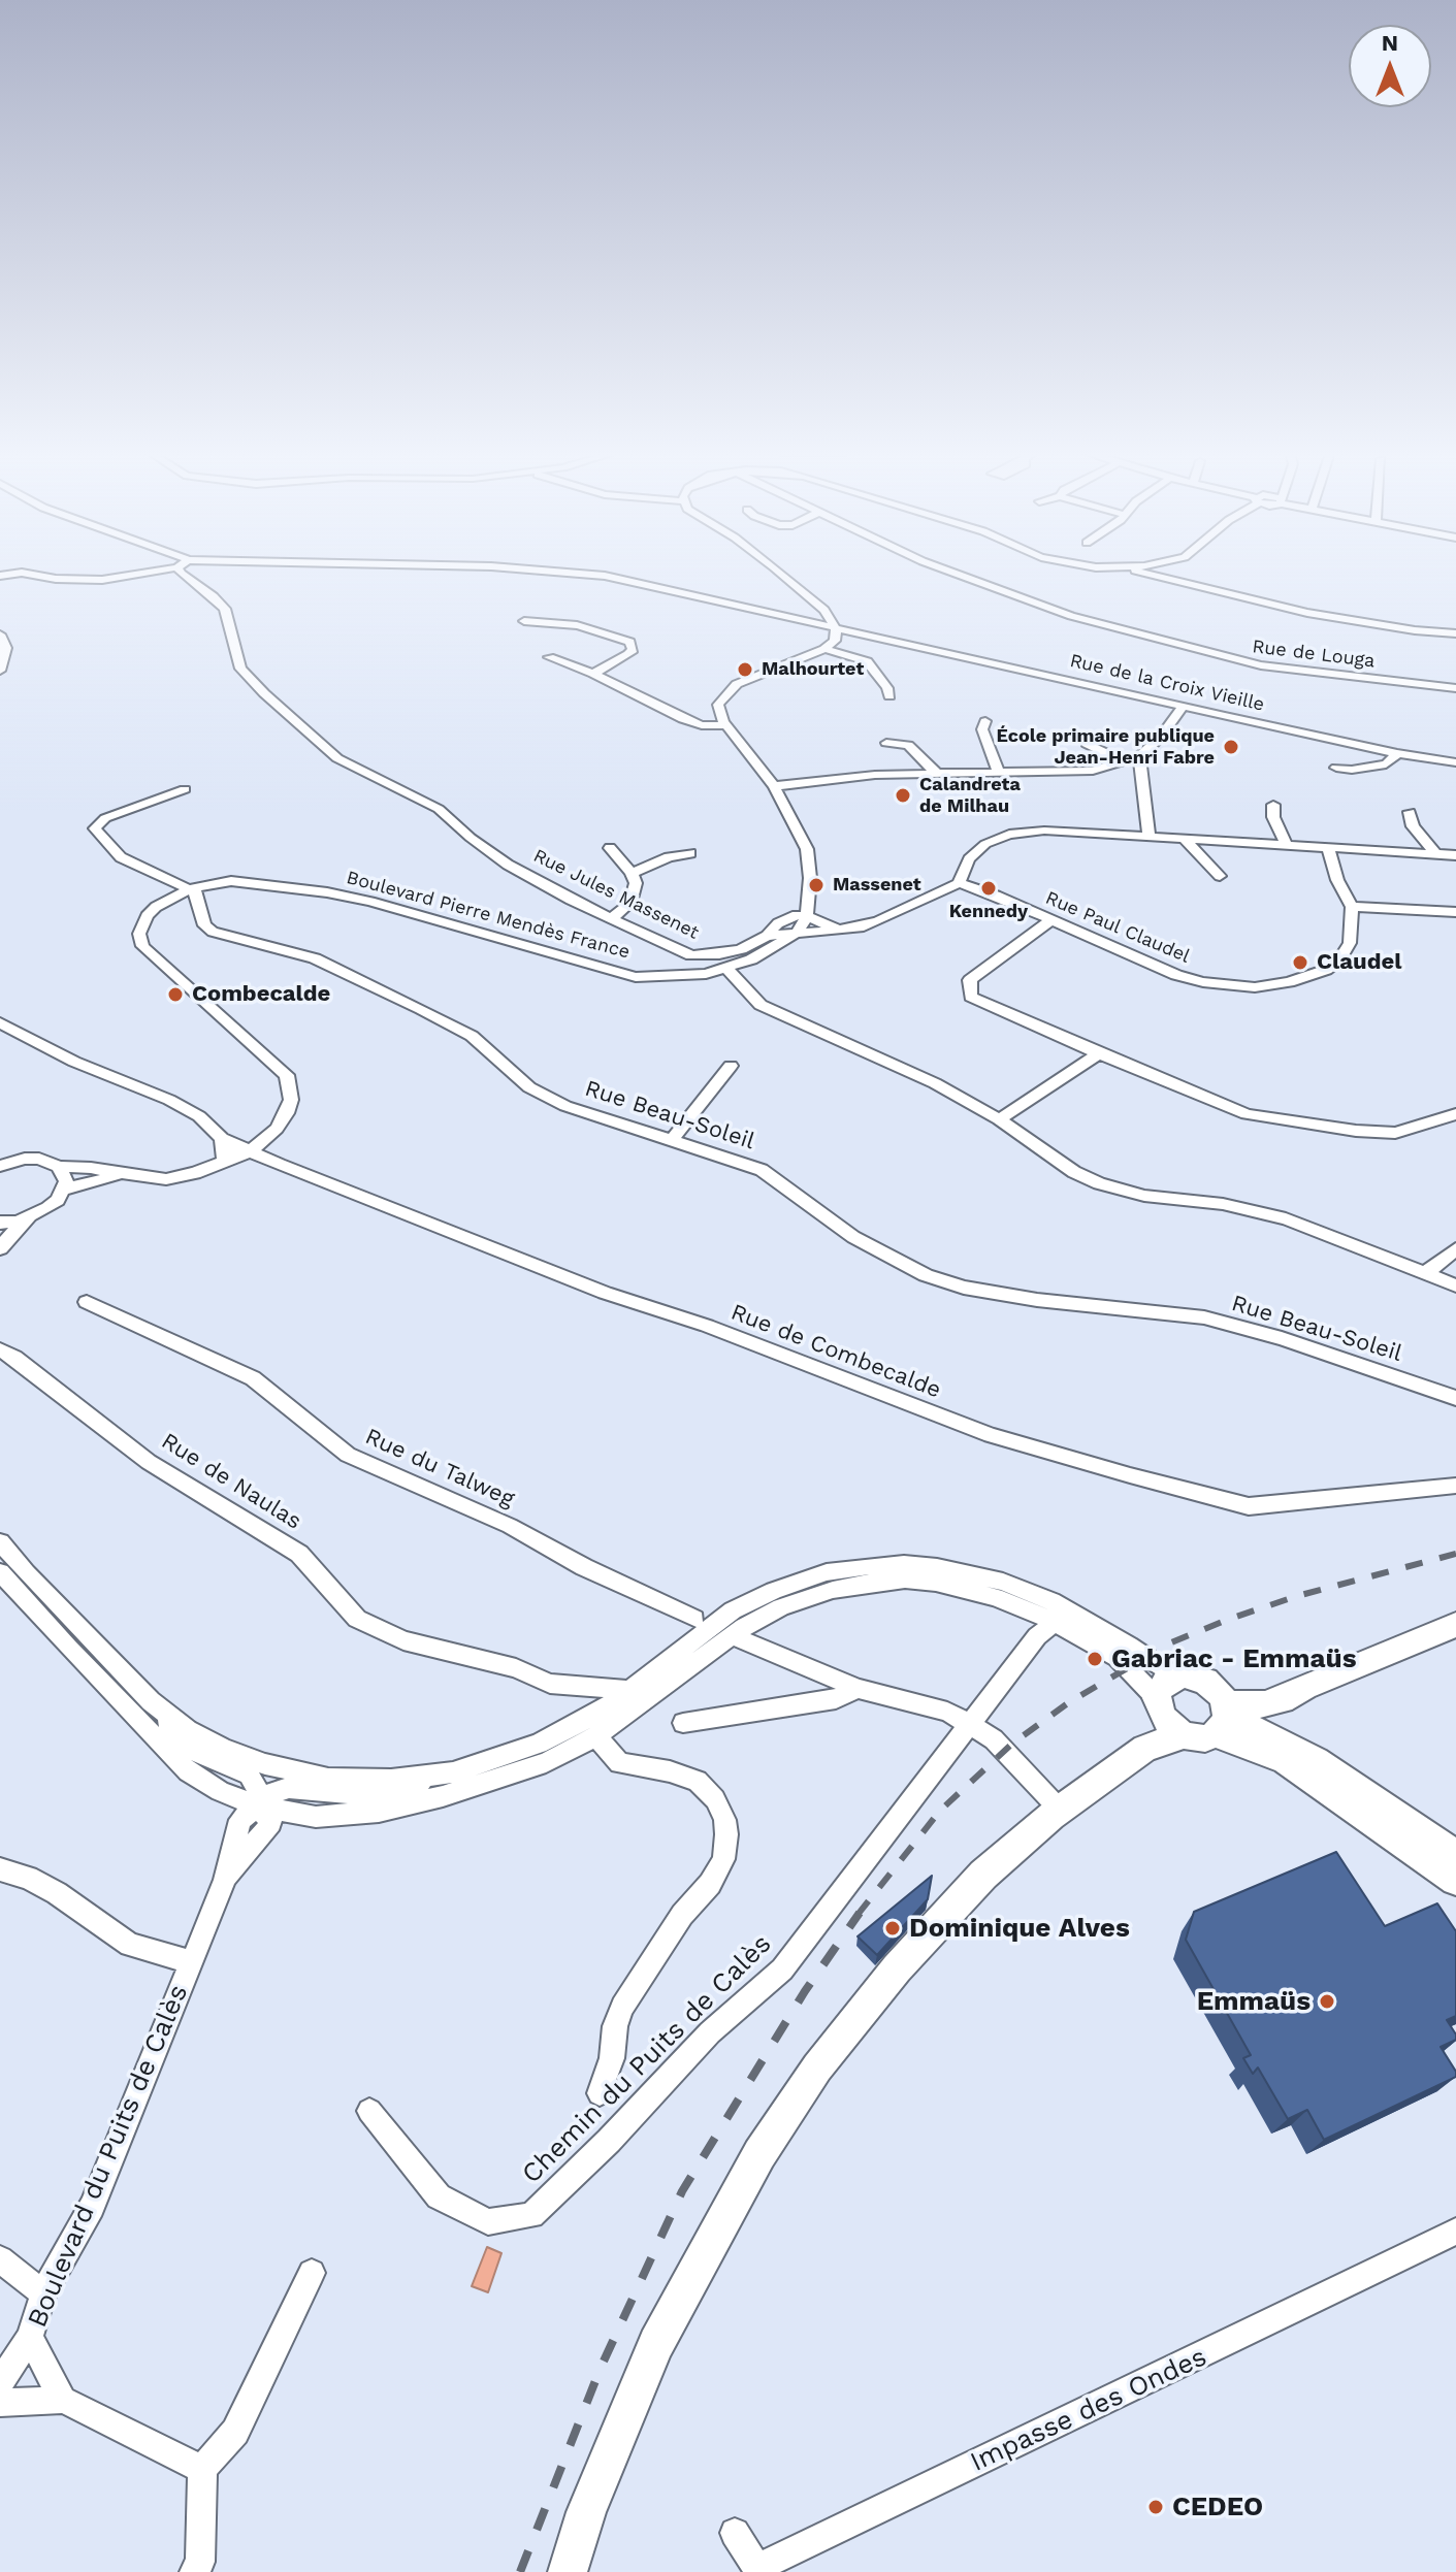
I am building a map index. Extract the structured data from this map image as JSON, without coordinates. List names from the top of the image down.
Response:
{
  "streets": {
    "street": [
      "Rue de Louga",
      "Rue de la Croix Vieille",
      "Rue Jules Massenet",
      "Boulevard Pierre Mendès France",
      "Rue Paul Claudel",
      "Rue Beau-Soleil",
      "Rue de Combecalde",
      "Rue du Talweg",
      "Rue de Naulas",
      "Chemin du Puits de Calès",
      "Boulevard du Puits de Calès",
      "Impasse des Ondes"
    ]
  },
  "crossings": [
    ["Rue Jules Massenet", "Boulevard Pierre Mendès France"],
    ["Boulevard Pierre Mendès France", "Rue Beau-Soleil"],
    ["Boulevard Pierre Mendès France", "Rue de Combecalde"]
  ],
  "places": [
    "Malhourtet",
    "École primaire publique Jean-Henri Fabre",
    "Calandreta de Milhau",
    "Massenet",
    "Kennedy",
    "Claudel",
    "Combecalde",
    "Gabriac - Emmaüs",
    "Dominique Alves",
    "Emmaüs",
    "CEDEO"
  ],
  "north": "top"
}
